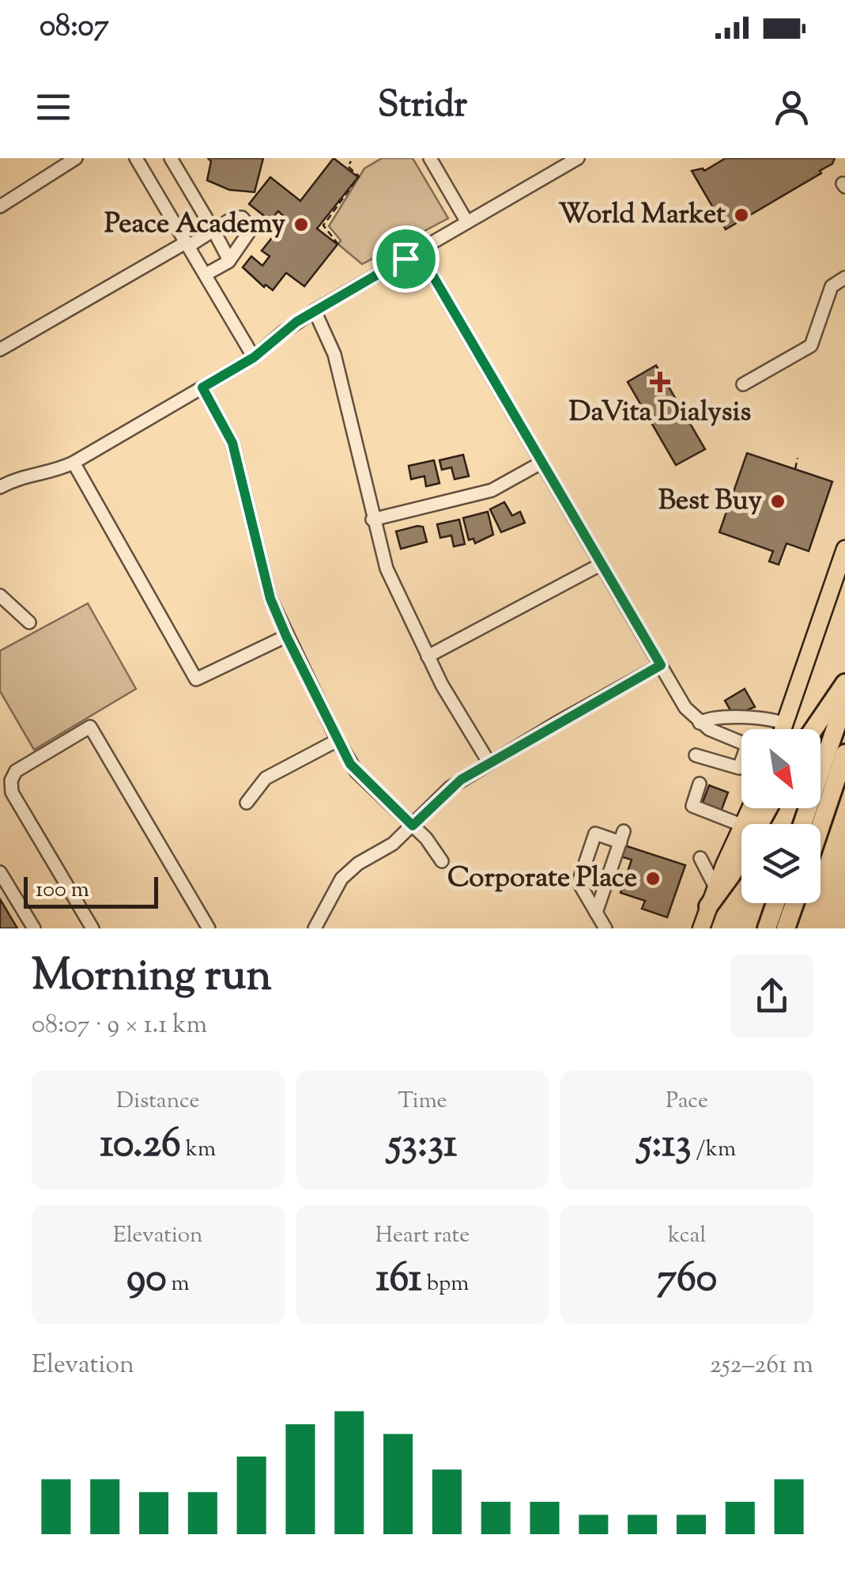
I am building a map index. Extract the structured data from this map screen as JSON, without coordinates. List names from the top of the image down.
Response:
{
  "places": {
    "other": [
      "World Market",
      "Peace Academy",
      "Best Buy",
      "Corporate Place"
    ],
    "health": ["DaVita Dialysis"]
  },
  "scale_bar": "100 m",
  "north": "bottom right",
  "page": {
    "status": "08:07",
    "header": "Stridr",
    "scale": "100 m",
    "heading": ["Morning run", "08:07 · 9 × 1.1 km"],
    "stats": [
      ["Distance", "10.26 km"],
      ["Time", "53:31"],
      ["Pace", "5:13 /km"],
      ["Elevation", "90 m"],
      ["Heart rate", "161 bpm"],
      ["kcal", "760"]
    ],
    "chart": ["Elevation", "252–261 m"]
  }
}
